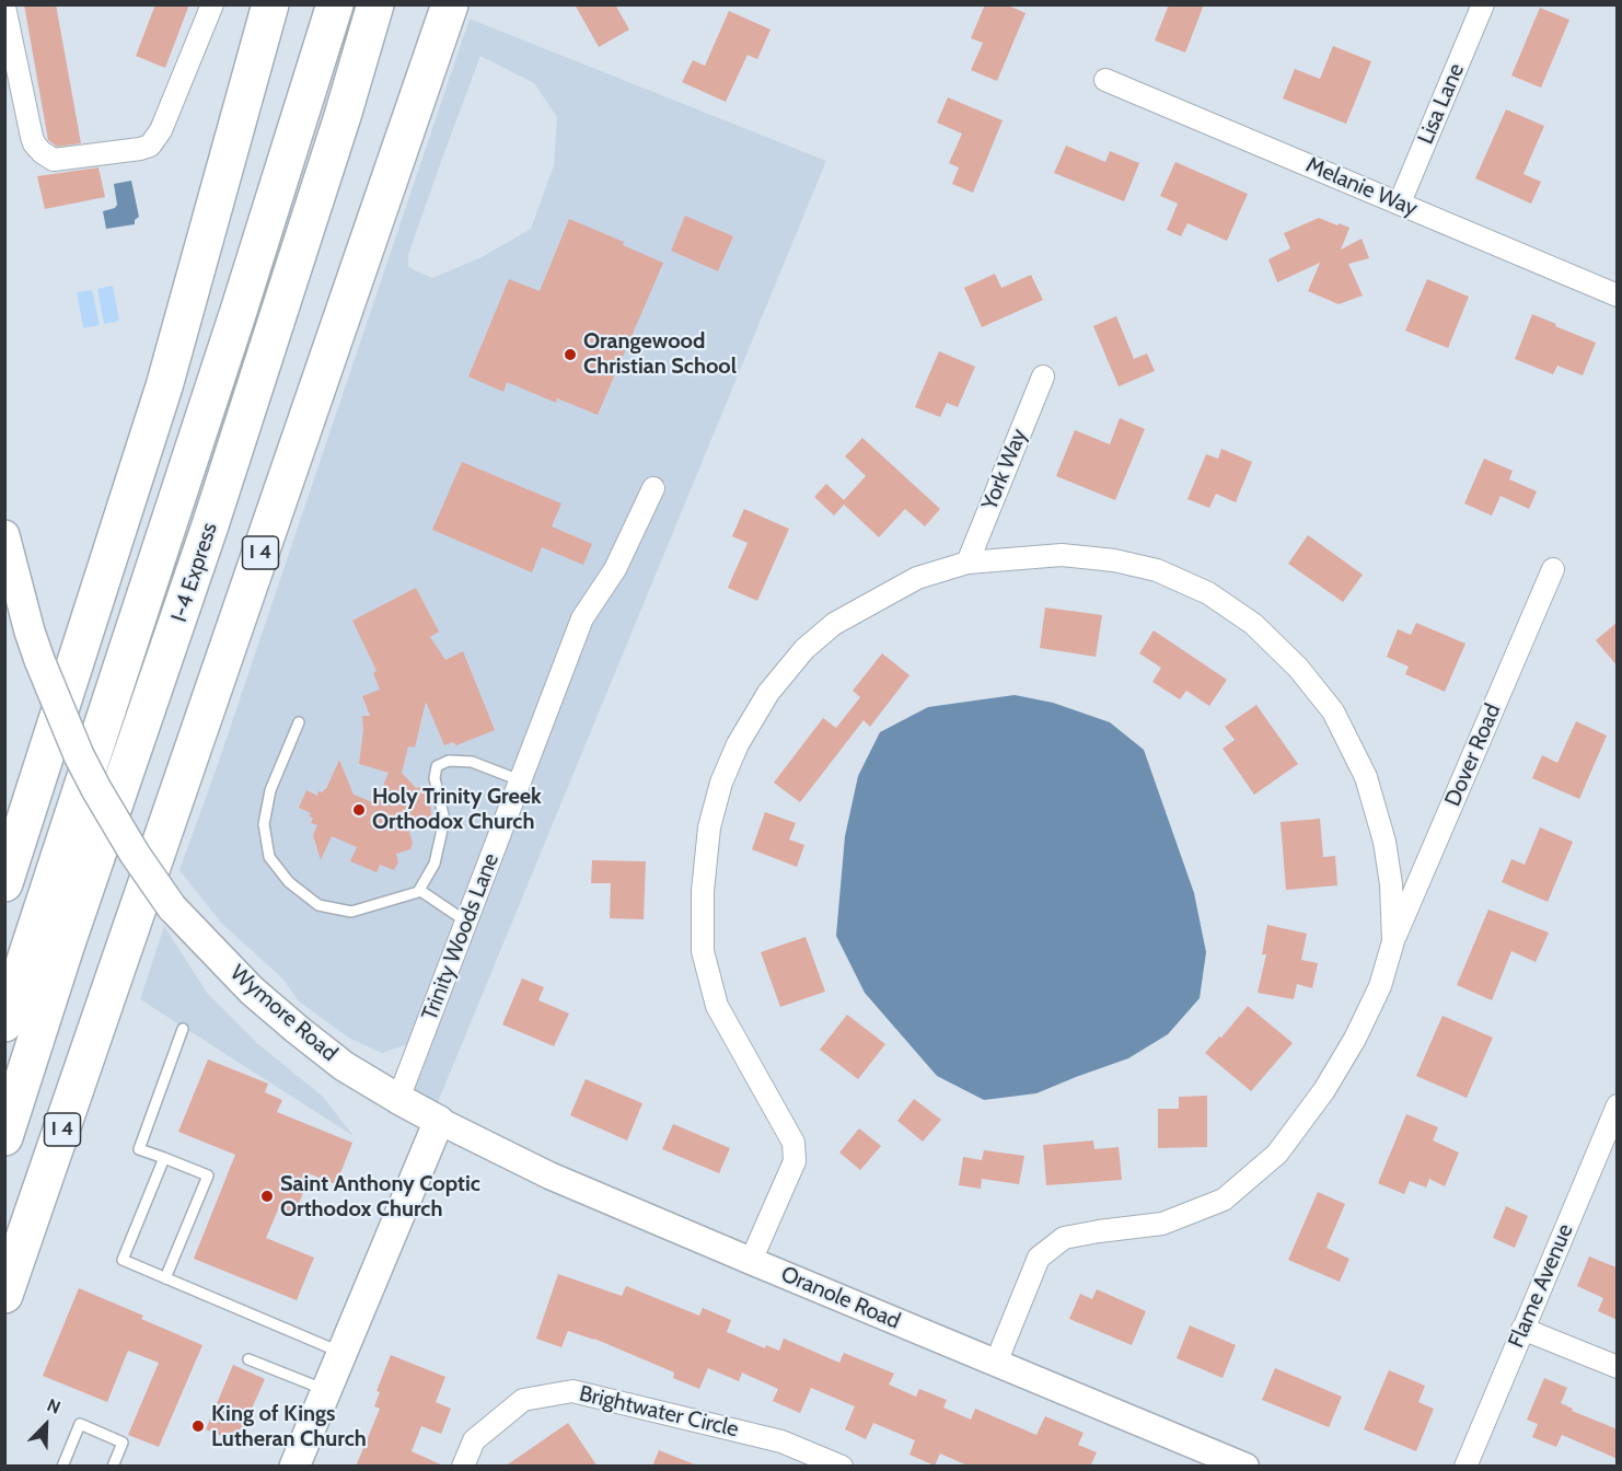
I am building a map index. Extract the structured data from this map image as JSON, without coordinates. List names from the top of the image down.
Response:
{
  "streets": {
    "highway": ["I 4", "I-4 Express"],
    "main road": ["Wymore Road"],
    "street": [
      "Lisa Lane",
      "Melanie Way",
      "York Way",
      "Dover Road",
      "Trinity Woods Lane",
      "Flame Avenue",
      "Oranole Road",
      "Brightwater Circle"
    ]
  },
  "crossings": [
    ["Lisa Lane", "Melanie Way"],
    ["Trinity Woods Lane", "Wymore Road"],
    ["Wymore Road", "Oranole Road"]
  ],
  "places": [
    "Orangewood Christian School",
    "Holy Trinity Greek Orthodox Church",
    "Saint Anthony Coptic Orthodox Church",
    "King of Kings Lutheran Church"
  ],
  "north": "top right"
}
